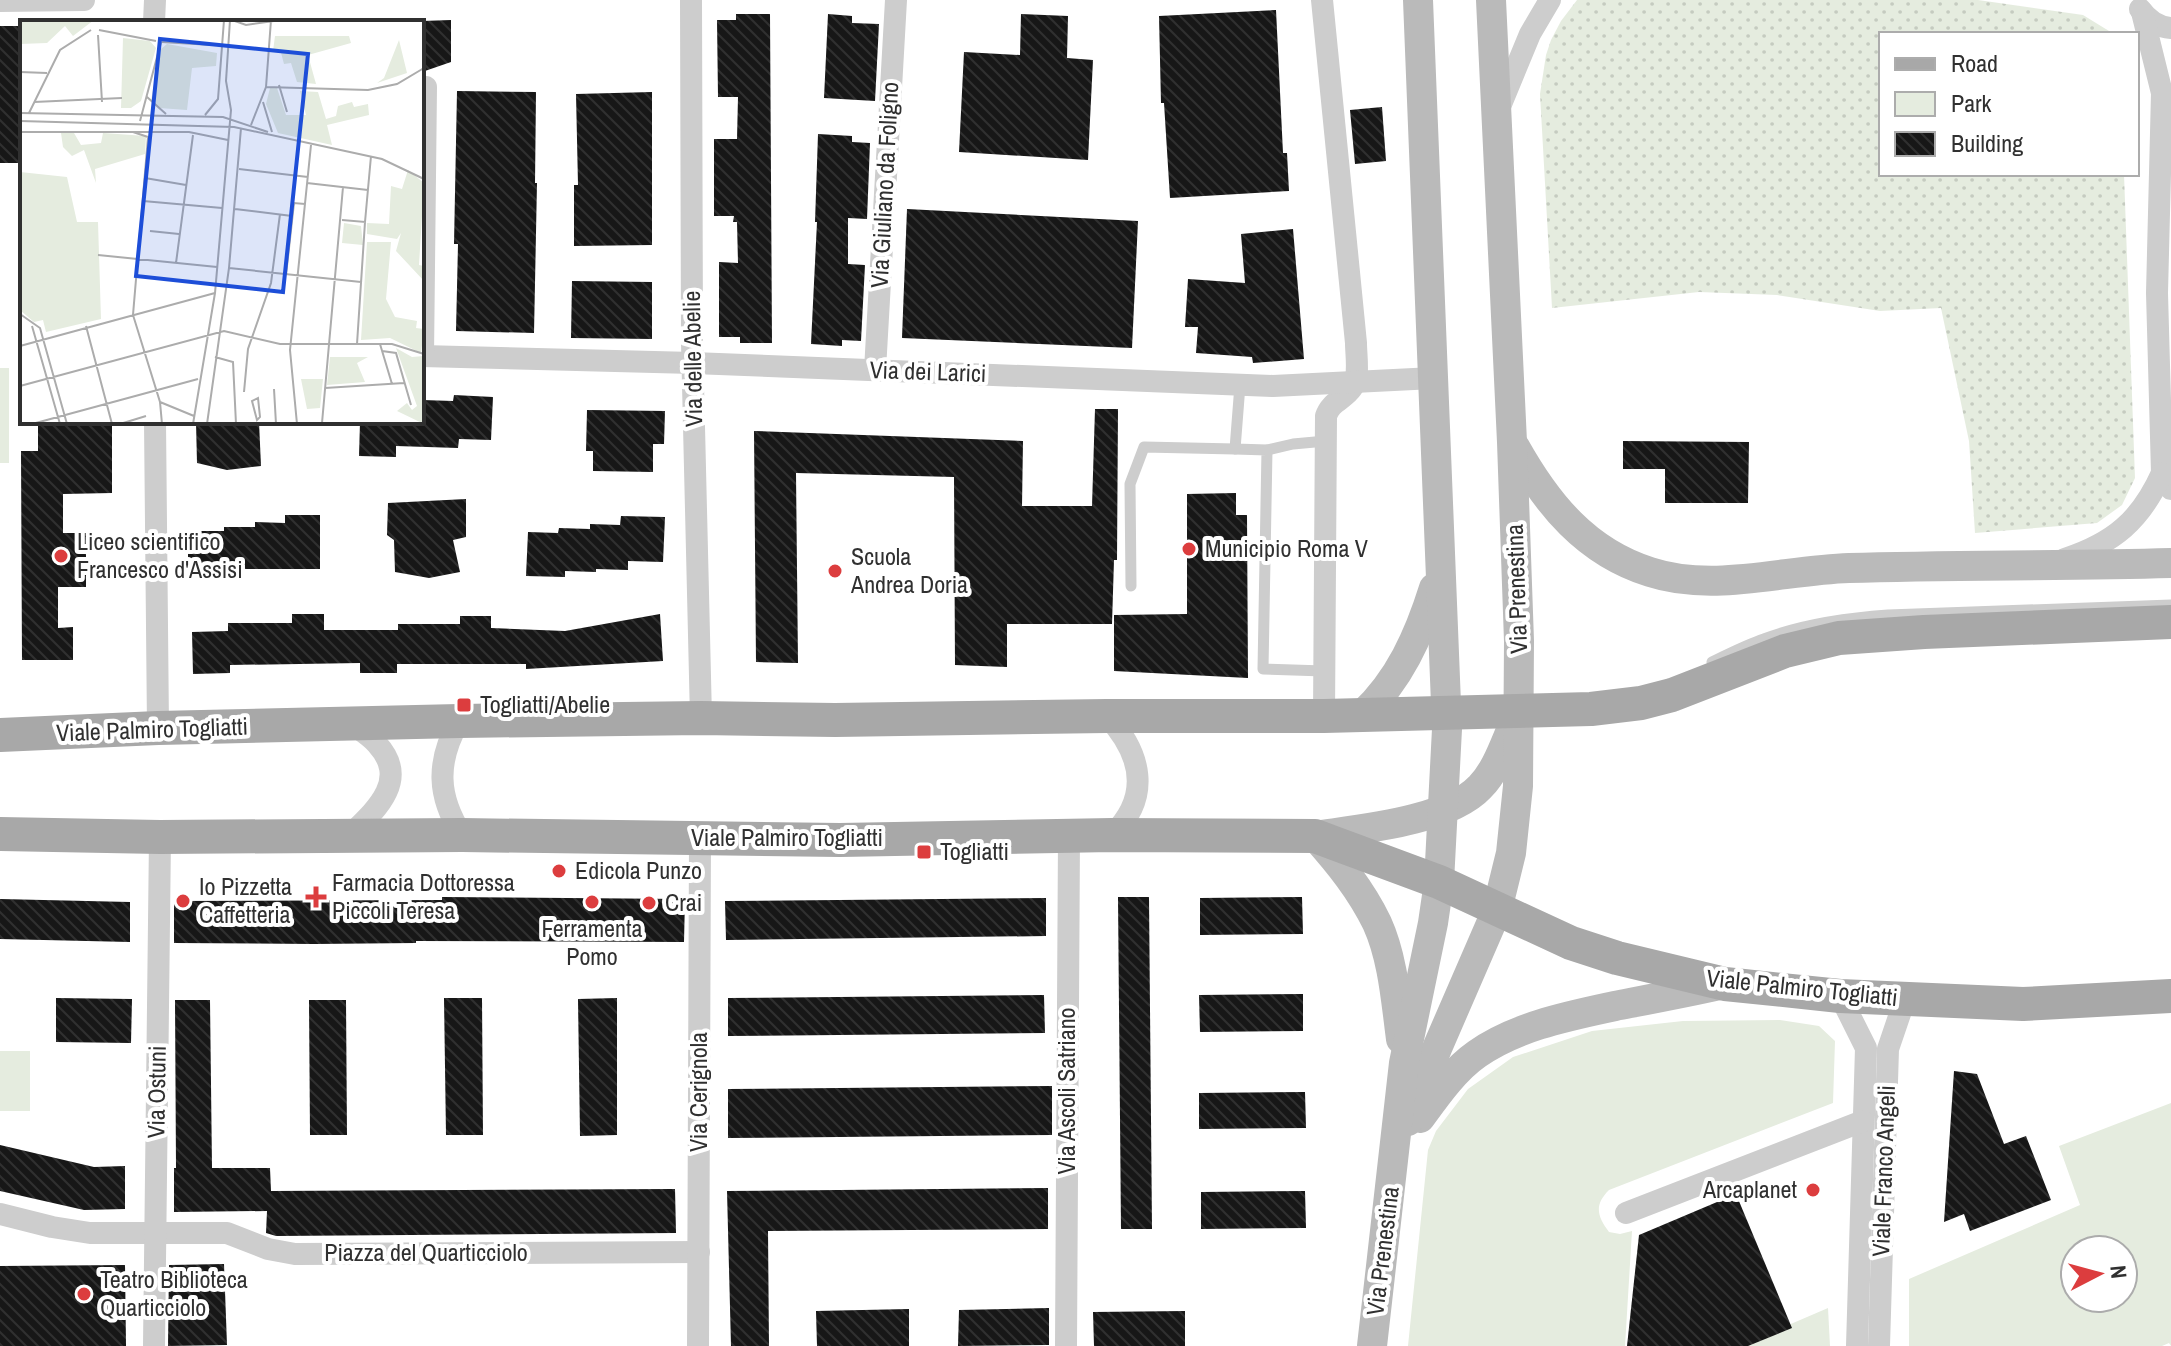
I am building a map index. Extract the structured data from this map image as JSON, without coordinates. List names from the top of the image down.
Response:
{
  "streets": {
    "main road": ["Via Prenestina", "Viale Palmiro Togliatti"],
    "street": [
      "Via Giuliano da Foligno",
      "Via delle Abelie",
      "Via dei Larici",
      "Via Ascoli Satriano",
      "Via Ostuni",
      "Via Cerignola",
      "Viale Franco Angeli",
      "Piazza del Quarticciolo"
    ]
  },
  "crossings": [
    ["Via Giuliano da Foligno", "Via dei Larici"],
    ["Via delle Abelie", "Via dei Larici"],
    ["Via delle Abelie", "Viale Palmiro Togliatti"],
    ["Via dei Larici", "Via Prenestina"],
    ["Via Prenestina", "Viale Palmiro Togliatti"],
    ["Viale Palmiro Togliatti", "Via Ascoli Satriano"],
    ["Viale Palmiro Togliatti", "Via Ostuni"],
    ["Viale Palmiro Togliatti", "Via Cerignola"],
    ["Viale Palmiro Togliatti", "Viale Franco Angeli"],
    ["Via Ostuni", "Piazza del Quarticciolo"],
    ["Via Cerignola", "Piazza del Quarticciolo"]
  ],
  "places": {
    "other": [
      "Municipio Roma V",
      "Liceo scientifico Francesco d'Assisi",
      "Scuola Andrea Doria",
      "Edicola Punzo",
      "Io Pizzetta Caffetteria",
      "Ferramenta Pomo",
      "Crai",
      "Arcaplanet",
      "Teatro Biblioteca Quarticciolo"
    ],
    "transit": ["Togliatti/Abelie", "Togliatti"],
    "health": ["Farmacia Dottoressa Piccoli Teresa"]
  },
  "legend": ["Road", "Park", "Building"],
  "north": "right"
}
